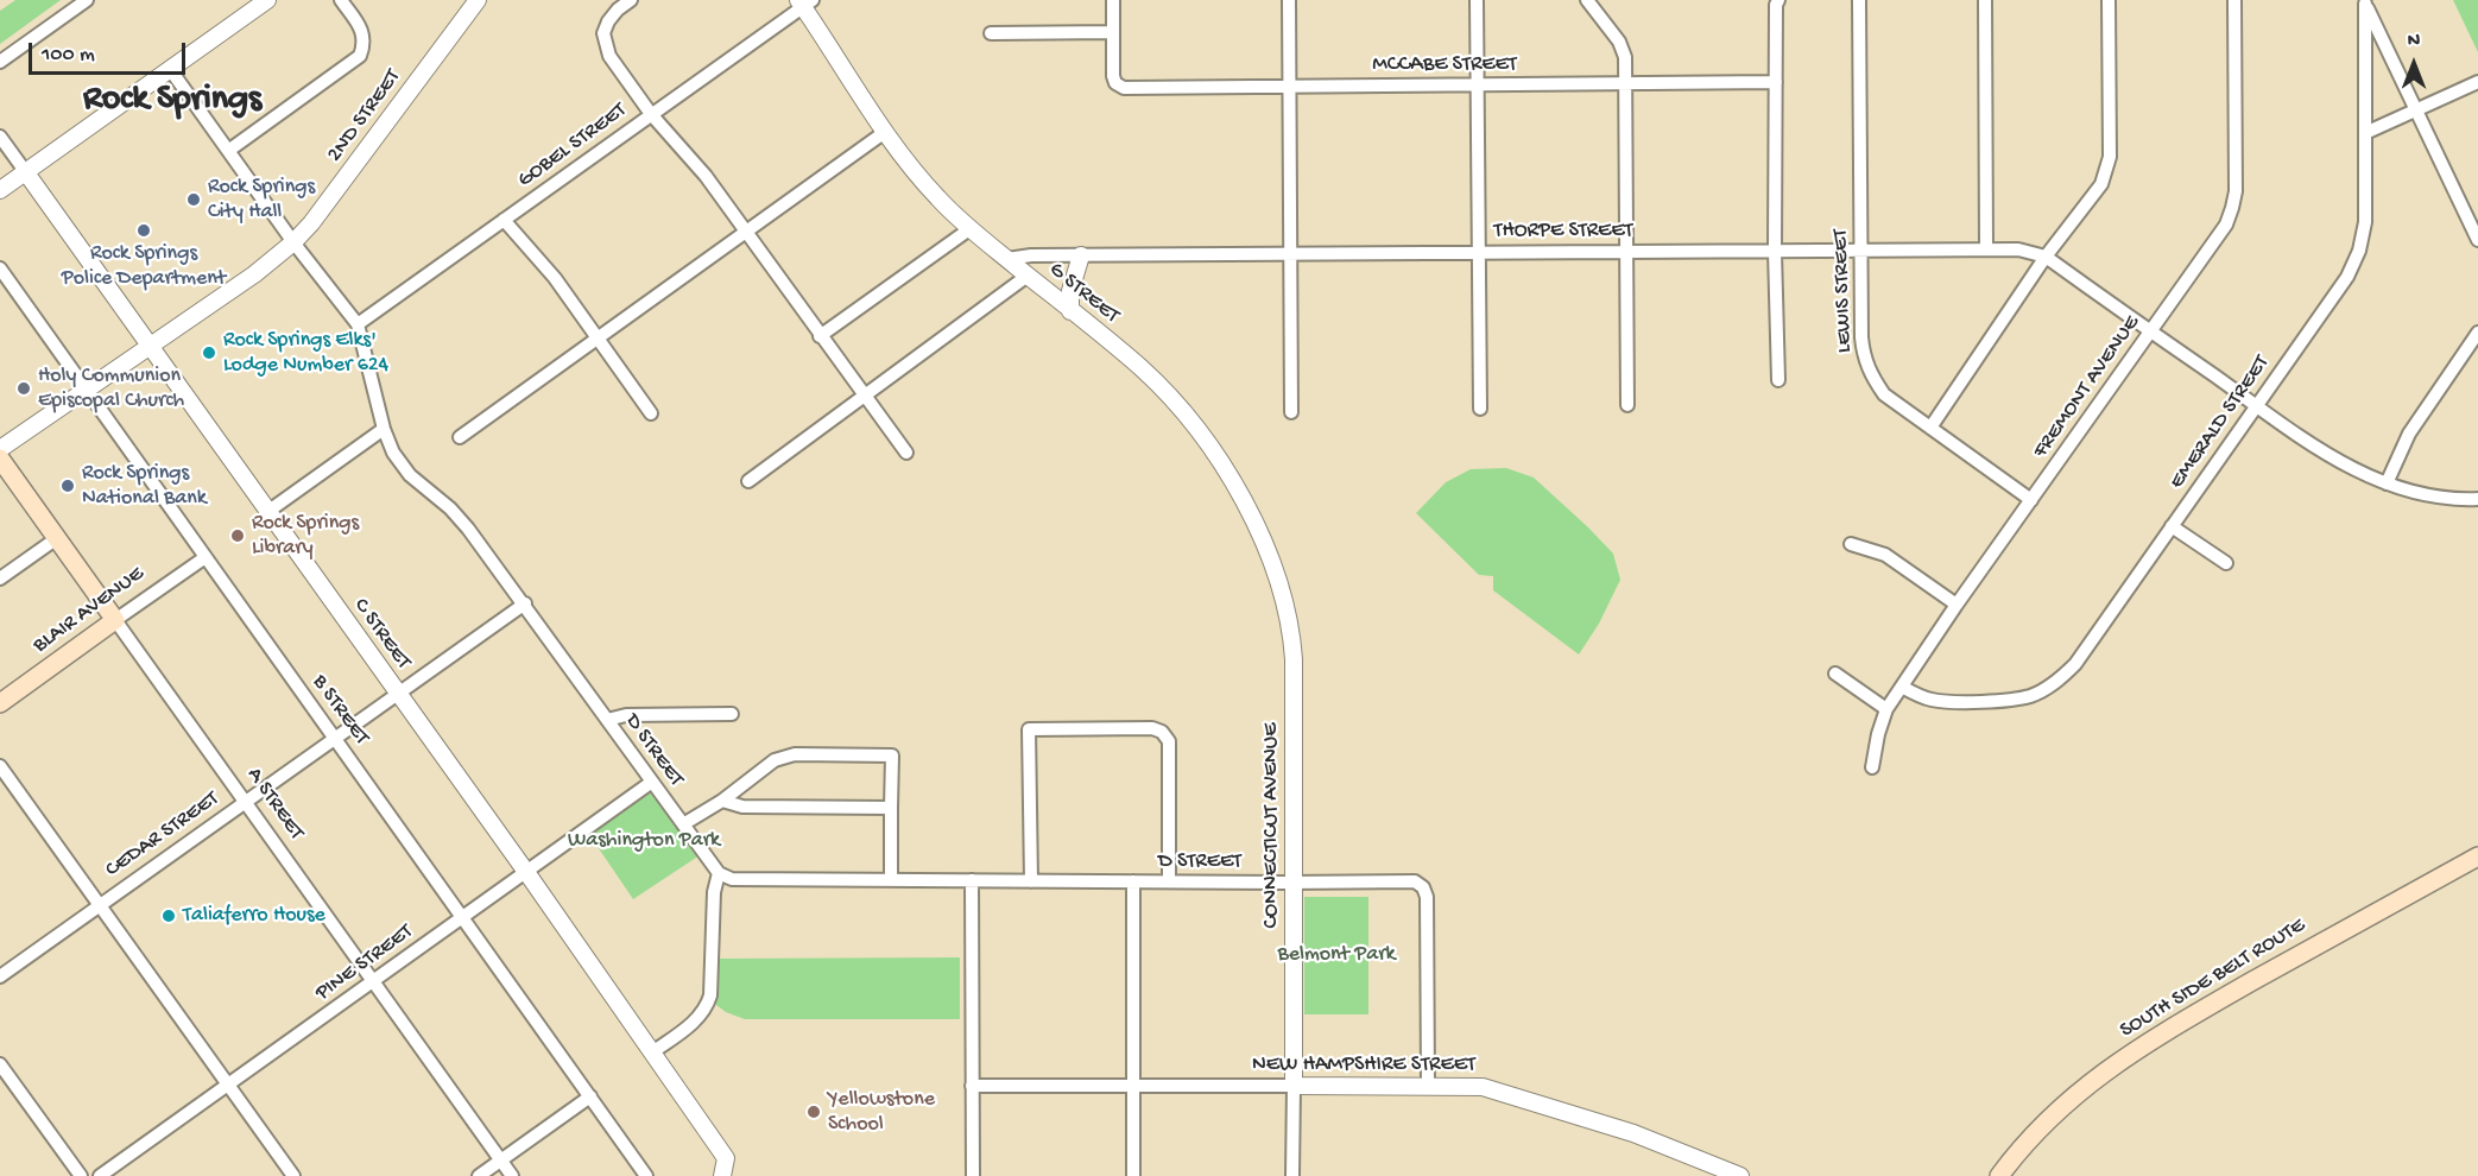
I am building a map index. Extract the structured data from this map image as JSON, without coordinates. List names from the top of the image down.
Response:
{
  "streets": {
    "main road": ["BLAIR AVENUE", "A STREET", "SOUTH SIDE BELT ROUTE"],
    "street": [
      "MCCABE STREET",
      "2ND STREET",
      "GOBEL STREET",
      "THORPE STREET",
      "LEWIS STREET",
      "G STREET",
      "FREMONT AVENUE",
      "EMERALD STREET",
      "C STREET",
      "B STREET",
      "D STREET",
      "CONNECTICUT AVENUE",
      "CEDAR STREET",
      "PINE STREET",
      "NEW HAMPSHIRE STREET"
    ]
  },
  "crossings": [
    ["2ND STREET", "C STREET"],
    ["2ND STREET", "B STREET"],
    ["2ND STREET", "D STREET"],
    ["GOBEL STREET", "G STREET"],
    ["GOBEL STREET", "D STREET"],
    ["THORPE STREET", "LEWIS STREET"],
    ["THORPE STREET", "G STREET"],
    ["LEWIS STREET", "FREMONT AVENUE"],
    ["G STREET", "CONNECTICUT AVENUE"],
    ["FREMONT AVENUE", "EMERALD STREET"],
    ["BLAIR AVENUE", "B STREET"],
    ["BLAIR AVENUE", "A STREET"],
    ["C STREET", "CEDAR STREET"],
    ["C STREET", "PINE STREET"],
    ["B STREET", "CEDAR STREET"],
    ["B STREET", "PINE STREET"],
    ["D STREET", "CONNECTICUT AVENUE"],
    ["D STREET", "CEDAR STREET"],
    ["D STREET", "PINE STREET"],
    ["D STREET", "NEW HAMPSHIRE STREET"],
    ["A STREET", "CEDAR STREET"],
    ["A STREET", "PINE STREET"],
    ["CONNECTICUT AVENUE", "NEW HAMPSHIRE STREET"]
  ],
  "districts": ["Rock Springs"],
  "parks": ["Washington Park", "Belmont Park"],
  "places": [
    "Rock Springs City Hall",
    "Rock Springs Police Department",
    "Rock Springs Elks' Lodge Number 624",
    "Holy Communion Episcopal Church",
    "Rock Springs National Bank",
    "Rock Springs Library",
    "Taliaferro House",
    "Yellowstone School"
  ],
  "scale_bar": "100 m",
  "north": "top"
}
